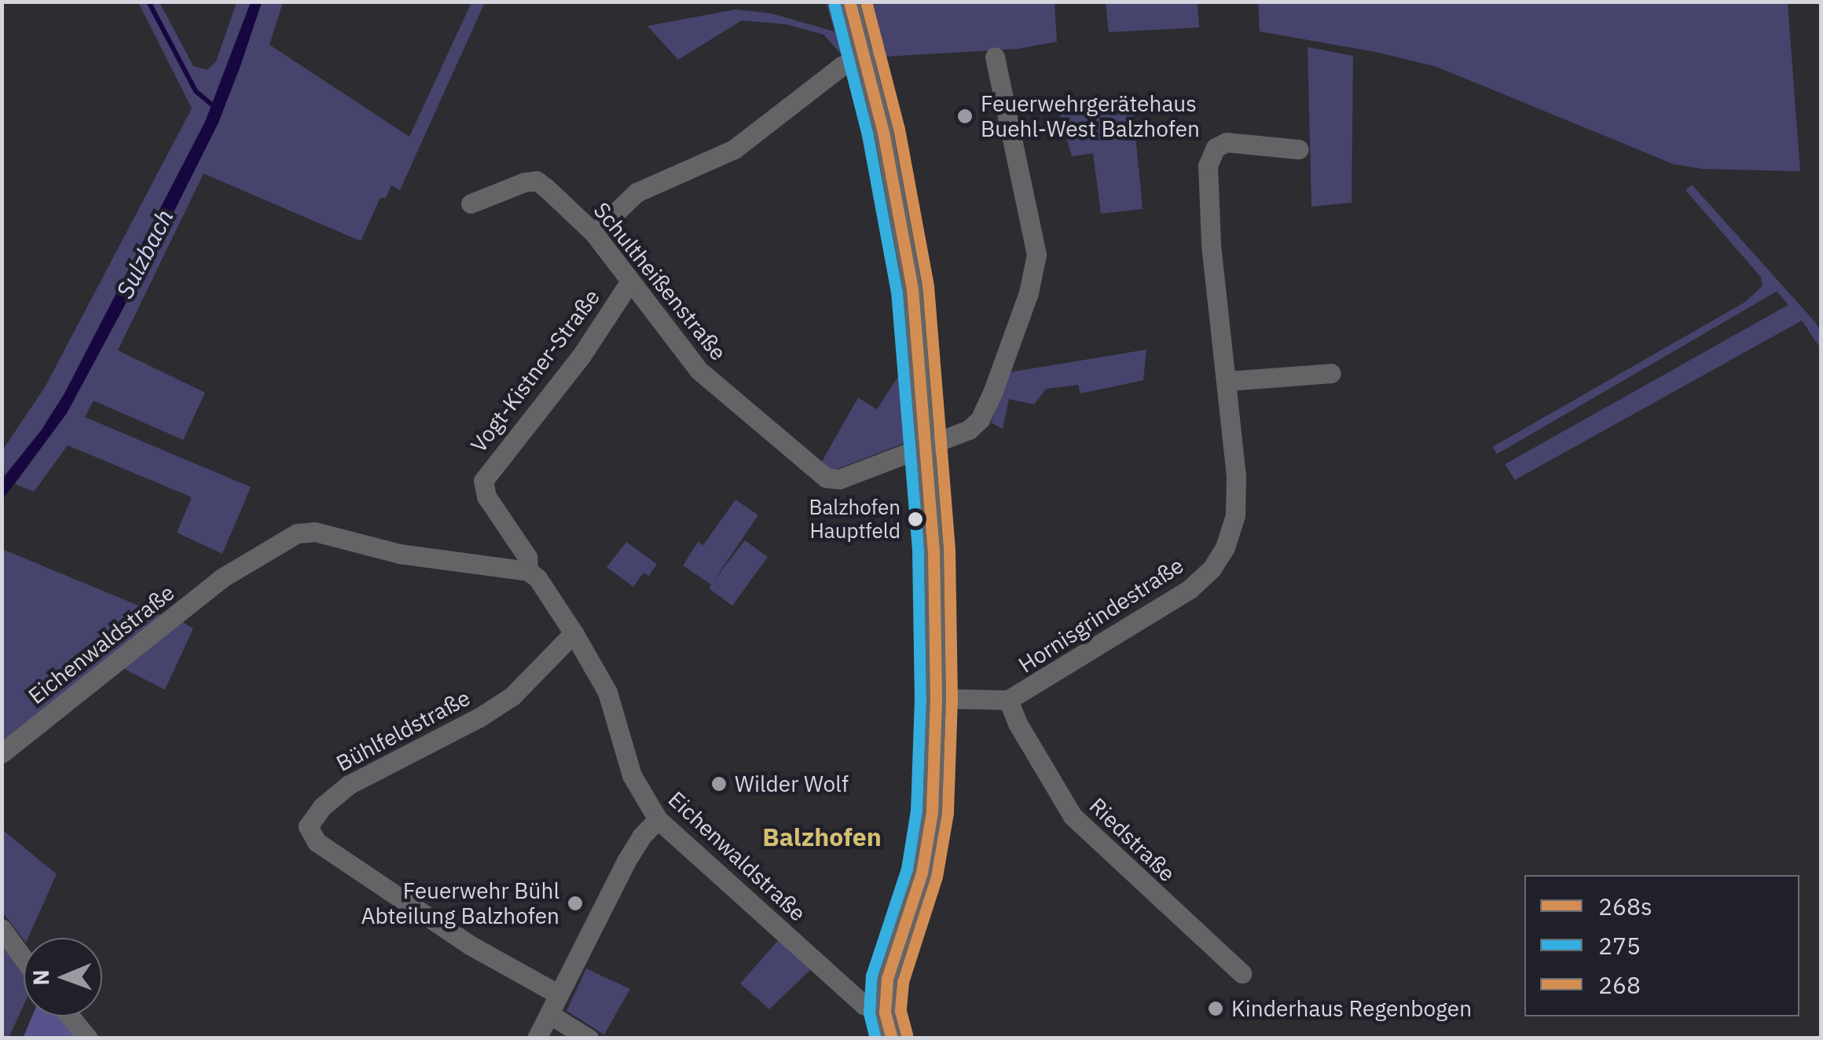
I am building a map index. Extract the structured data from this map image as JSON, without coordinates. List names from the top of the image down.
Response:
{
  "streets": {
    "street": [
      "Schultheißenstraße",
      "Vogt-Kistner-Straße",
      "Hornisgrindestraße",
      "Eichenwaldstraße",
      "Bühlfeldstraße",
      "Riedstraße"
    ]
  },
  "crossings": [
    ["Schultheißenstraße", "Vogt-Kistner-Straße"],
    ["Vogt-Kistner-Straße", "Eichenwaldstraße"],
    ["Hornisgrindestraße", "Riedstraße"],
    ["Eichenwaldstraße", "Bühlfeldstraße"]
  ],
  "districts": ["Balzhofen"],
  "water": ["Sulzbach"],
  "places": [
    "Feuerwehrgerätehaus Buehl-West Balzhofen",
    "Balzhofen Hauptfeld",
    "Wilder Wolf",
    "Feuerwehr Bühl Abteilung Balzhofen",
    "Kinderhaus Regenbogen"
  ],
  "lines": ["transit line 268s", "transit line 268", "transit line 275"],
  "legend": ["268s", "275", "268"],
  "north": "left"
}
